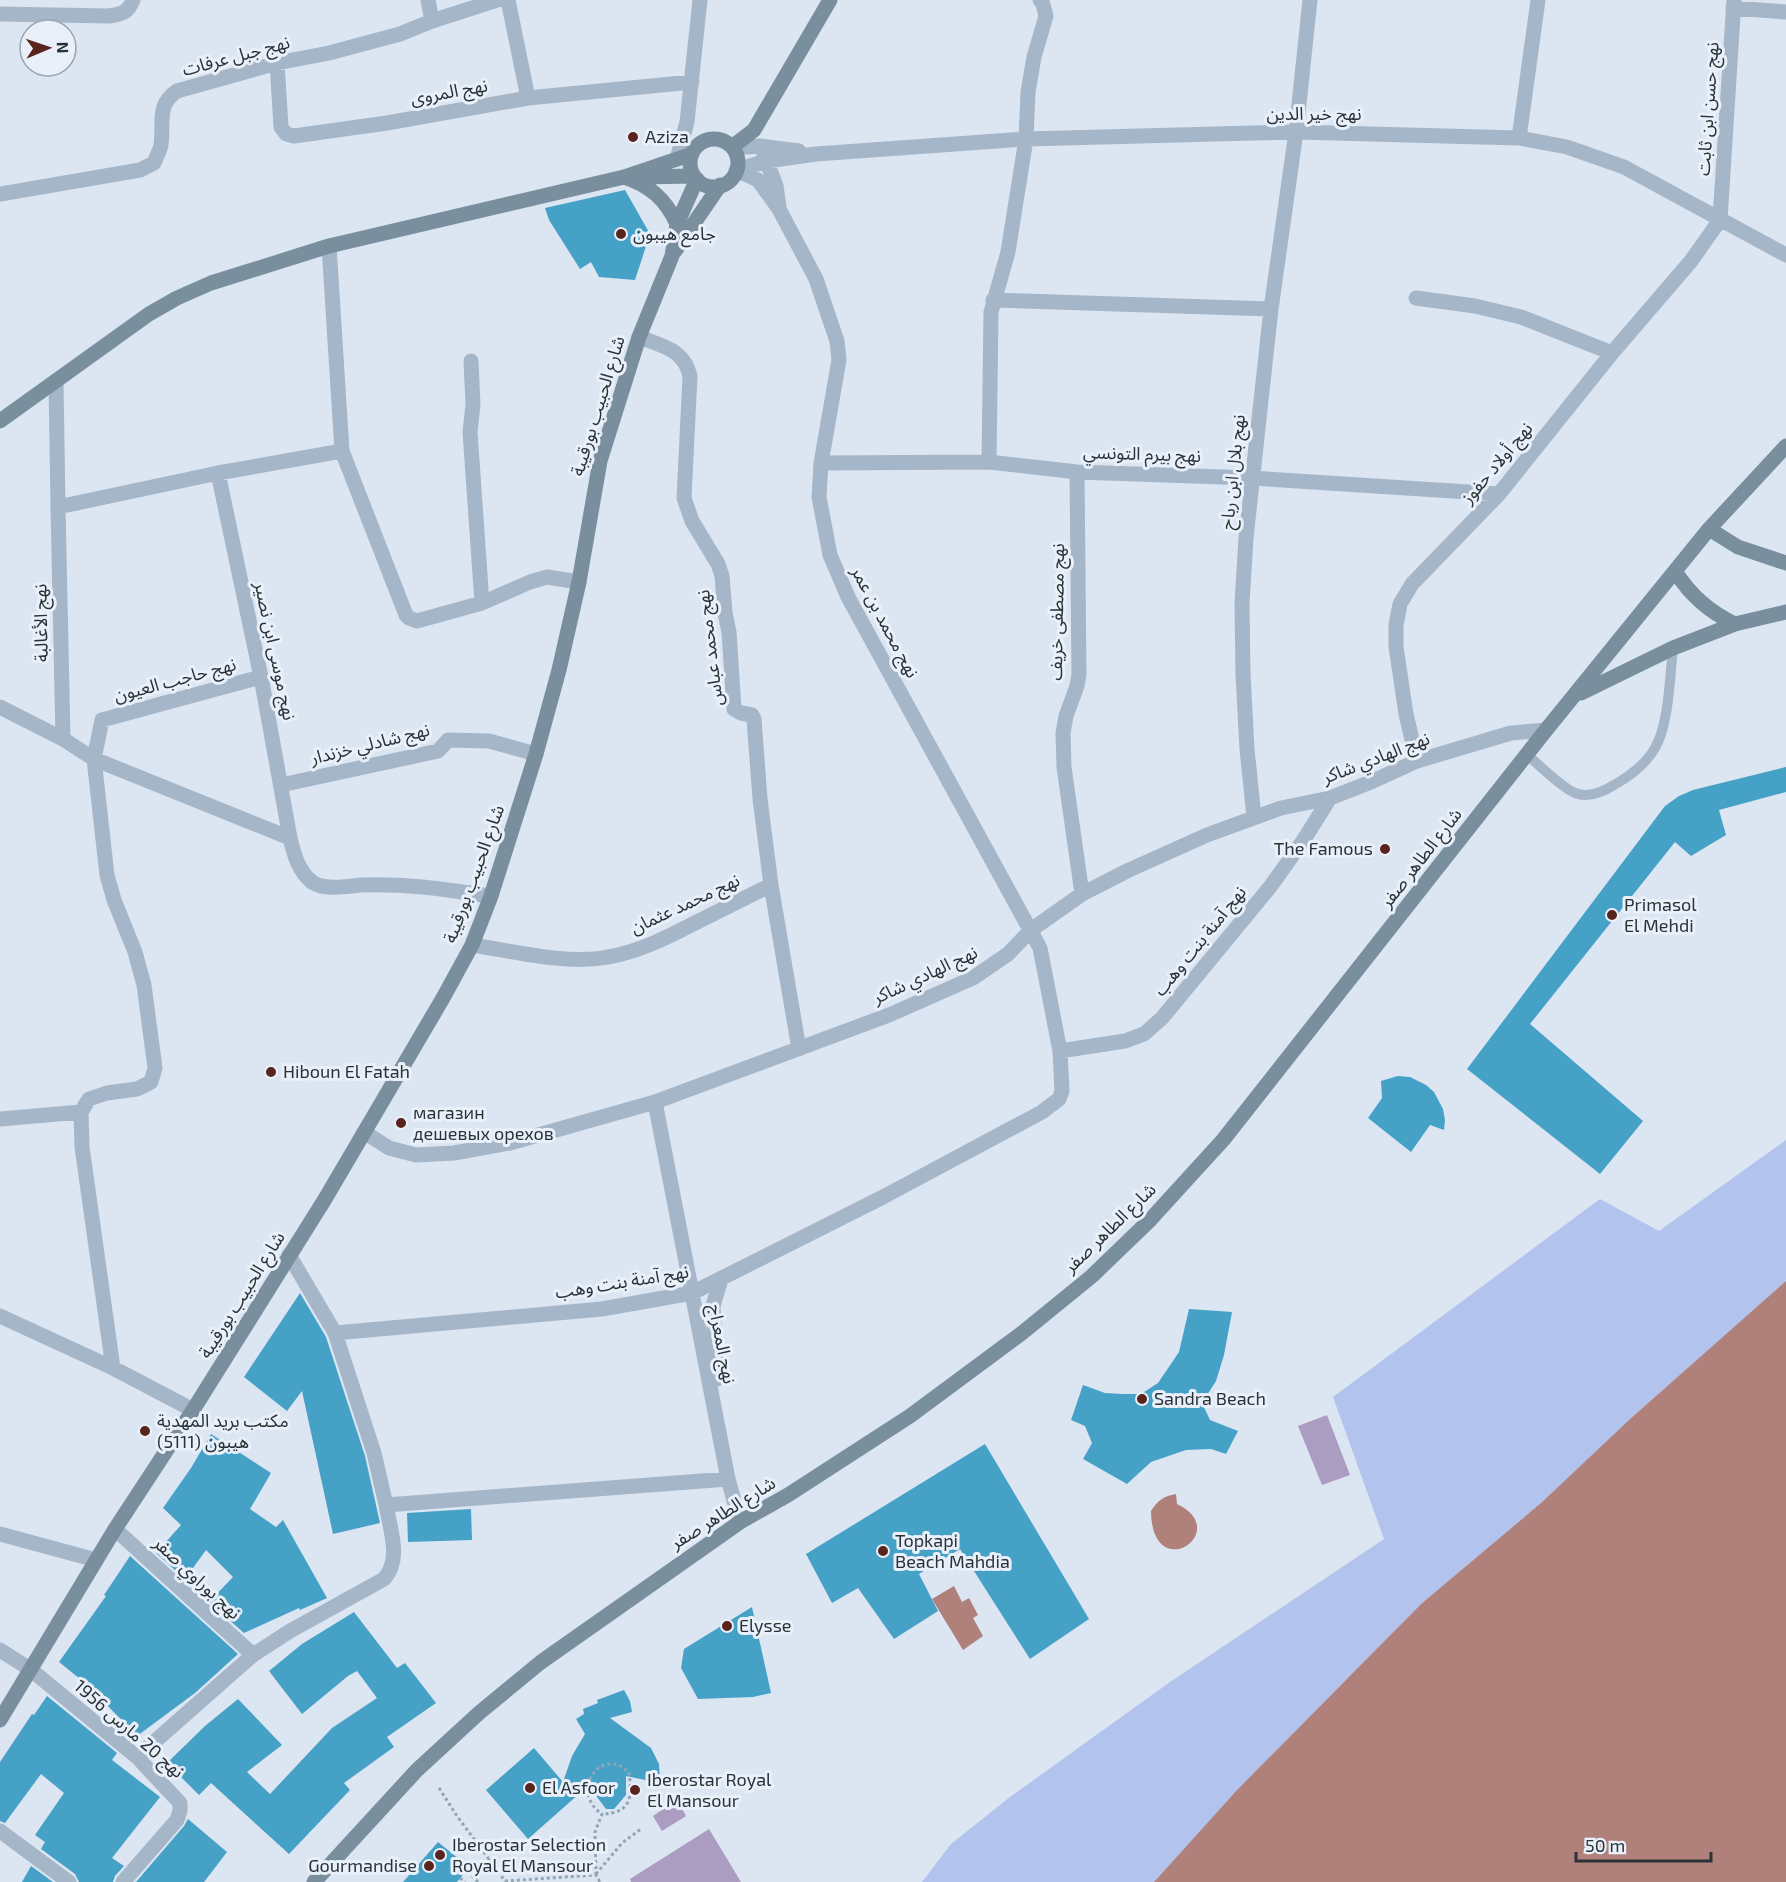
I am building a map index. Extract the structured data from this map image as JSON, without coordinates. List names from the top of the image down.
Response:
{
  "streets": {
    "main road": ["شارع الحبيب بورقيبة", "شارع الطاهر صفر"],
    "street": [
      "نهج جبل عرفات",
      "نهج المروى",
      "نهج حسن ابن ثابت",
      "نهج خير الدين",
      "نهج بيرم التونسي",
      "نهج أولاد حفوز",
      "نهج بلال ابن رباح",
      "نهج مصطفى خريف",
      "نهج محمد بن عمر",
      "نهج الأغالبة",
      "نهج محمد عباس",
      "نهج موسى ابن نصير",
      "نهج حاجب العيون",
      "نهج شادلي خزندار",
      "نهج الهادي شاكر",
      "نهج محمد عثمان",
      "نهج آمنة بنت وهب",
      "نهج المعراج",
      "نهج بوراوي صفر",
      "نهج 20 مارس 1956"
    ]
  },
  "crossings": [
    ["نهج جبل عرفات", "نهج المروى"],
    ["نهج حسن ابن ثابت", "نهج خير الدين"],
    ["نهج حسن ابن ثابت", "نهج أولاد حفوز"],
    ["نهج خير الدين", "شارع الحبيب بورقيبة"],
    ["نهج خير الدين", "نهج أولاد حفوز"],
    ["نهج خير الدين", "نهج بلال ابن رباح"],
    ["نهج خير الدين", "نهج محمد بن عمر"],
    ["شارع الحبيب بورقيبة", "نهج محمد بن عمر"],
    ["شارع الحبيب بورقيبة", "نهج محمد عباس"],
    ["شارع الحبيب بورقيبة", "نهج موسى ابن نصير"],
    ["شارع الحبيب بورقيبة", "نهج شادلي خزندار"],
    ["شارع الحبيب بورقيبة", "نهج الهادي شاكر"],
    ["شارع الحبيب بورقيبة", "نهج محمد عثمان"],
    ["شارع الحبيب بورقيبة", "نهج بوراوي صفر"],
    ["شارع الحبيب بورقيبة", "نهج 20 مارس 1956"],
    ["نهج بيرم التونسي", "نهج أولاد حفوز"],
    ["نهج بيرم التونسي", "نهج بلال ابن رباح"],
    ["نهج بيرم التونسي", "نهج مصطفى خريف"],
    ["نهج بيرم التونسي", "نهج محمد بن عمر"],
    ["نهج أولاد حفوز", "نهج الهادي شاكر"],
    ["نهج بلال ابن رباح", "نهج الهادي شاكر"],
    ["نهج مصطفى خريف", "نهج الهادي شاكر"],
    ["نهج محمد بن عمر", "نهج الهادي شاكر"],
    ["نهج محمد بن عمر", "نهج آمنة بنت وهب"],
    ["نهج محمد عباس", "نهج الهادي شاكر"],
    ["نهج محمد عباس", "نهج محمد عثمان"],
    ["نهج موسى ابن نصير", "نهج حاجب العيون"],
    ["نهج موسى ابن نصير", "نهج شادلي خزندار"],
    ["نهج الهادي شاكر", "شارع الطاهر صفر"],
    ["نهج الهادي شاكر", "نهج آمنة بنت وهب"],
    ["نهج الهادي شاكر", "نهج المعراج"],
    ["شارع الطاهر صفر", "نهج المعراج"],
    ["نهج آمنة بنت وهب", "نهج المعراج"]
  ],
  "places": [
    "Aziza",
    "جامع هيبون",
    "The Famous",
    "Primasol El Mehdi",
    "Hiboun El Fatah",
    "магазин дешевых орехов",
    "Sandra Beach",
    "مكتب بريد المهدية هيبون (5111)",
    "Topkapi Beach Mahdia",
    "Elysse",
    "El Asfoor",
    "Iberostar Royal El Mansour",
    "Iberostar Selection Royal El Mansour",
    "Gourmandise"
  ],
  "scale_bar": "50 m",
  "north": "right"
}
